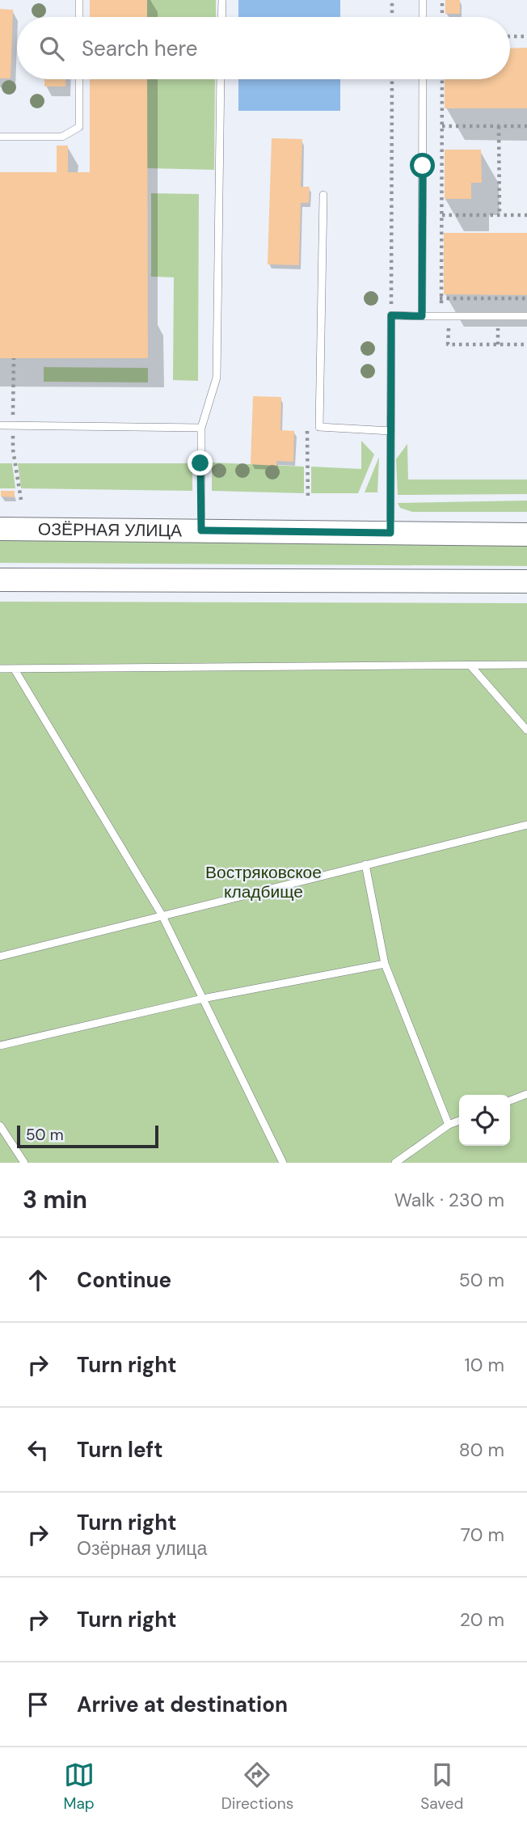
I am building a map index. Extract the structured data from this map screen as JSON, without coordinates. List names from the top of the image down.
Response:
{
  "streets": {
    "main road": ["ОЗЁРНАЯ УЛИЦА"]
  },
  "parks": ["Востряковское кладбище"],
  "scale_bar": "50 m",
  "page": {
    "search": "Search here",
    "scale": "50 m",
    "heading": ["3 min", "Walk · 230 m"],
    "list": [
      ["Continue", "50 m"],
      ["Turn right", "10 m"],
      ["Turn left", "80 m"],
      ["Turn right", "Озёрная улица", "70 m"],
      ["Turn right", "20 m"],
      "Arrive at destination"
    ],
    "nav": ["Map", "Directions", "Saved"]
  }
}
